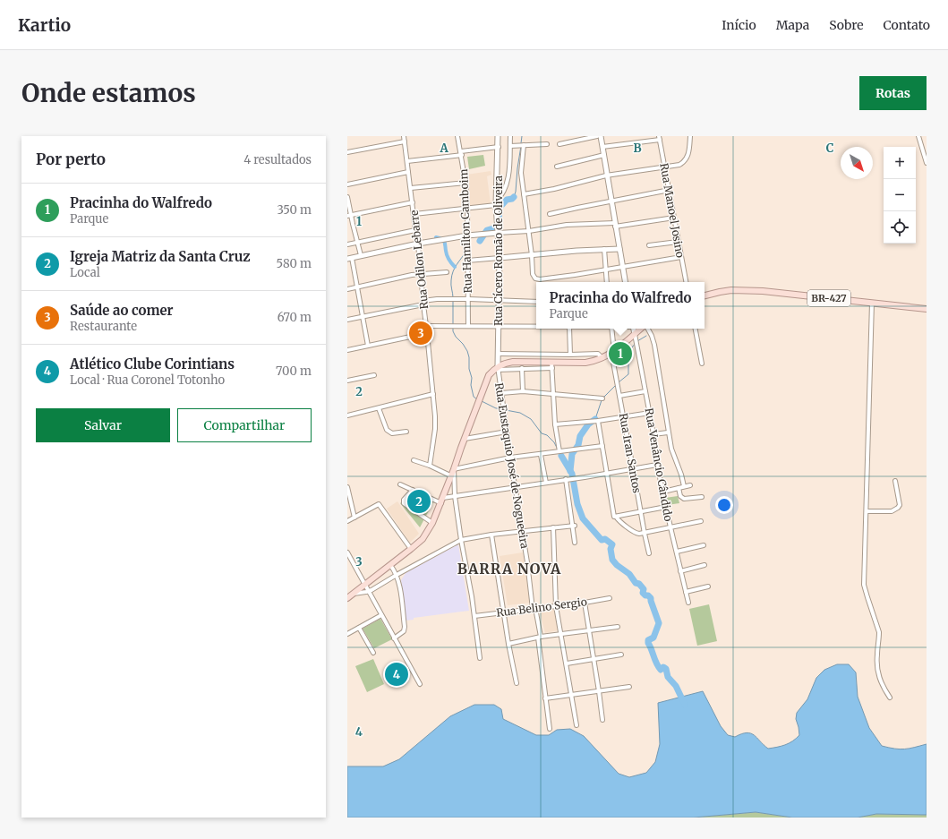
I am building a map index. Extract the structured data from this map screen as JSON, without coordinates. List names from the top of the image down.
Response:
{
  "streets": {
    "main road": ["BR-427"],
    "street": [
      "Rua Manoel Josino",
      "Rua Hamilton Camboim",
      "Rua Cícero Romão de Oliveira",
      "Rua Odilon Lebarre",
      "Rua Iran Santos",
      "Rua Venâncio Cândido",
      "Rua Eustaquio José de Nogueeira",
      "Rua Belino Sergio"
    ]
  },
  "crossings": [
    ["Rua Cícero Romão de Oliveira", "Rua Eustaquio José de Nogueeira"],
    ["Rua Eustaquio José de Nogueeira", "Rua Belino Sergio"]
  ],
  "districts": ["BARRA NOVA"],
  "north": "bottom right",
  "page": {
    "header": "Kartio",
    "nav": [
      "Início",
      "Mapa",
      "Sobre",
      "Contato"
    ],
    "buttons": [
      "Rotas",
      ["Salvar", "Compartilhar"]
    ],
    "title": "Onde estamos",
    "heading": ["Por perto", "4 resultados"],
    "map_buttons": ["+", "−"],
    "list": [
      {
        "mark": "1",
        "name": "Pracinha do Walfredo",
        "note": "Parque",
        "value": "350 m"
      },
      {
        "mark": "2",
        "name": "Igreja Matriz da Santa Cruz",
        "note": "Local",
        "value": "580 m"
      },
      {
        "mark": "3",
        "name": "Saúde ao comer",
        "note": "Restaurante",
        "value": "670 m"
      },
      {
        "mark": "4",
        "name": "Atlético Clube Corintians",
        "note": "Local · Rua Coronel Totonho",
        "value": "700 m"
      }
    ],
    "popup": ["Pracinha do Walfredo", "Parque"],
    "pins": [
      "3",
      "1",
      "2",
      "4"
    ]
  },
  "grid": {
    "columns": ["A", "B", "C"],
    "rows": [
      "1",
      "2",
      "3",
      "4"
    ]
  }
}
